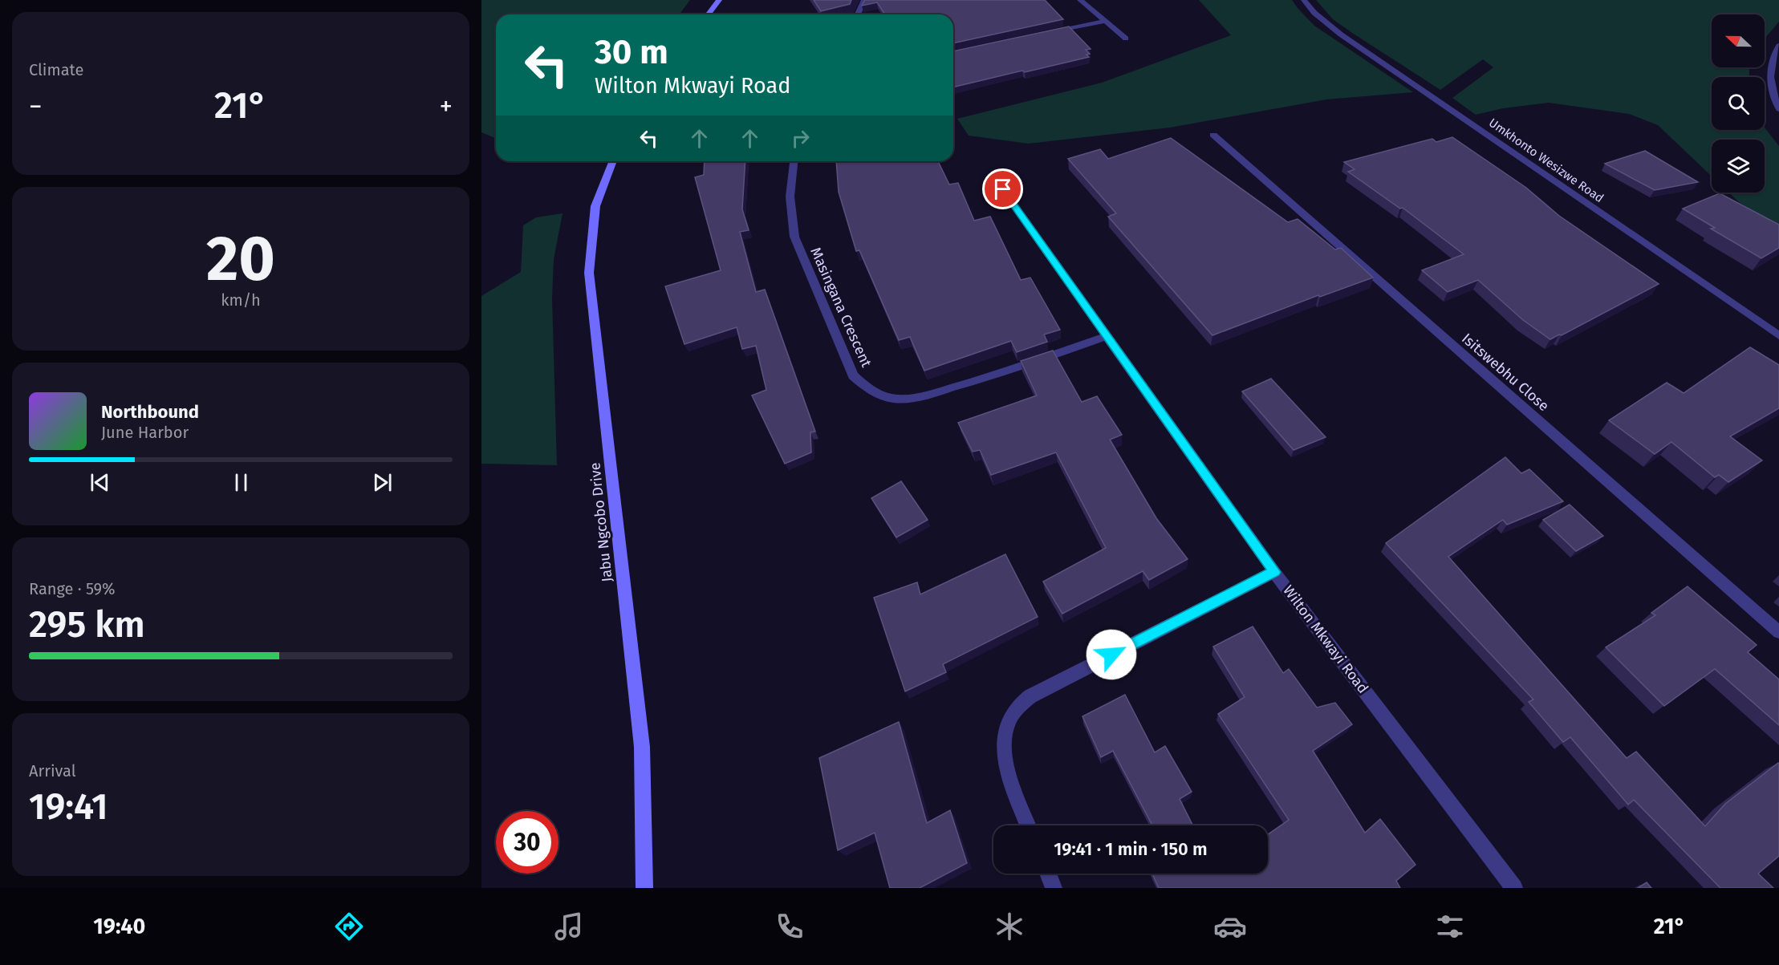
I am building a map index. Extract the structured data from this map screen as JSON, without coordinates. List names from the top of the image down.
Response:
{
  "streets": {
    "main road": ["Jabu Ngcobo Drive"],
    "street": [
      "Umkhonto Wesizwe Road",
      "Masingana Crescent",
      "Isitswebhu Close",
      "Wilton Mkwayi Road"
    ]
  },
  "crossings": [
    ["Masingana Crescent", "Wilton Mkwayi Road"]
  ],
  "north": "left",
  "page": {
    "tile": [
      "Climate",
      ["20", "km/h"],
      ["Range · 59%", "295 km"],
      ["Arrival", "19:41"]
    ],
    "turn": ["30 m", "Wilton Mkwayi Road"],
    "heat": ["−", "21°", "+"],
    "song": ["Northbound", "June Harbor"],
    "limit": "30",
    "trip": "19:41 · 1 min · 150 m",
    "tabs": ["19:40", "21°"]
  }
}
